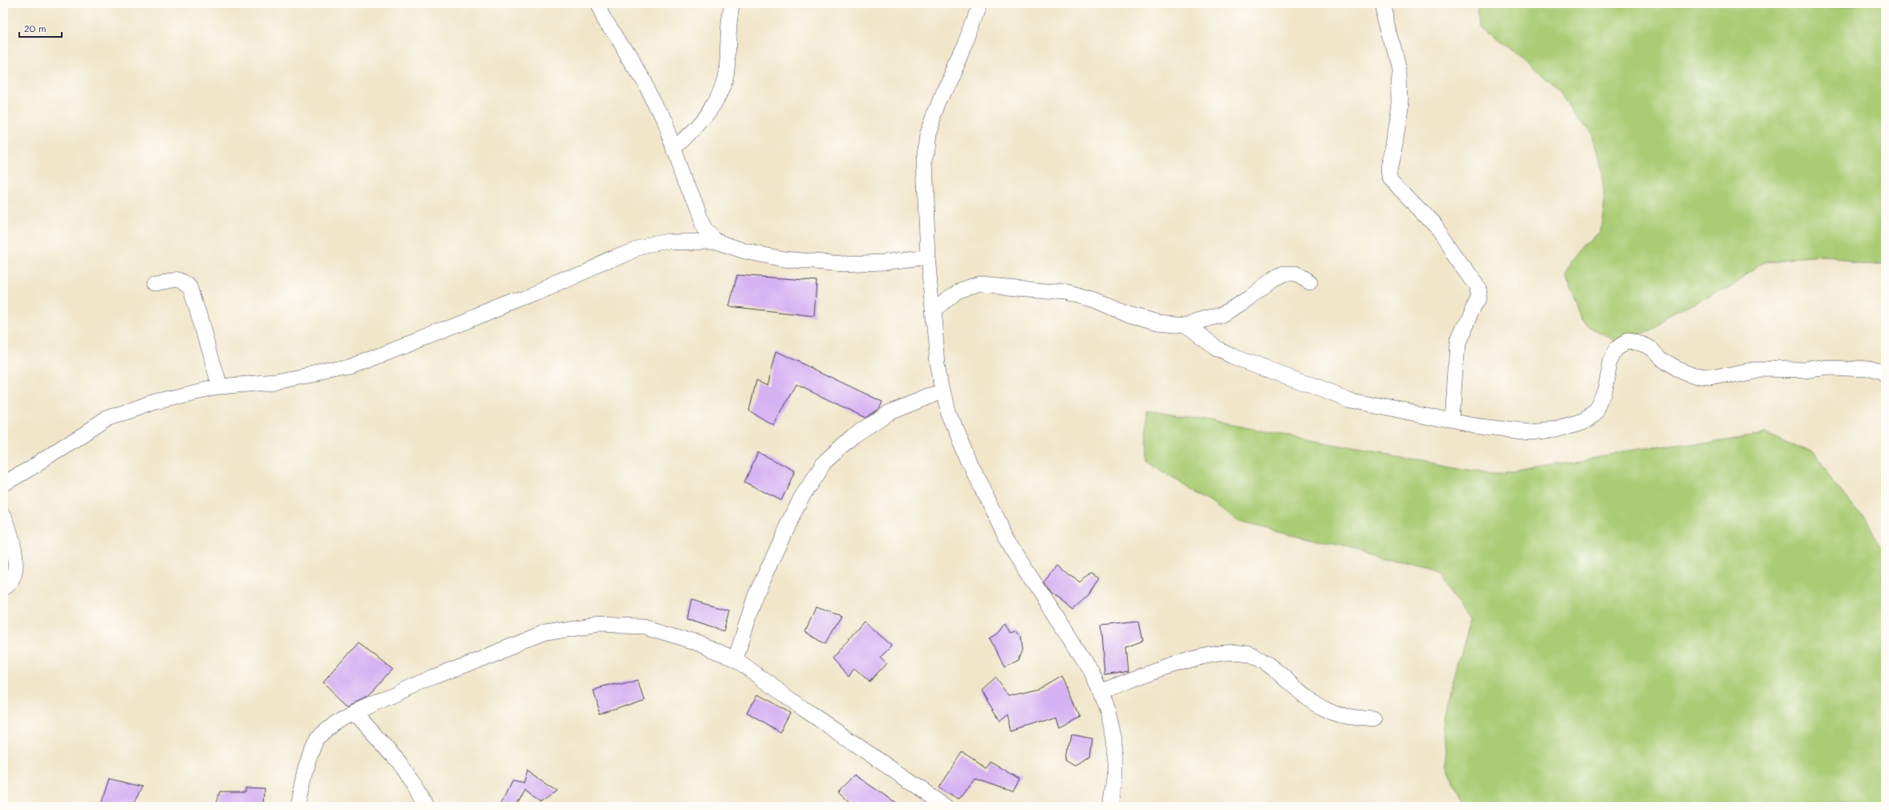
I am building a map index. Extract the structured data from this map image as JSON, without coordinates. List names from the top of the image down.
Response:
{
  "scale_bar": "20 m"
}
